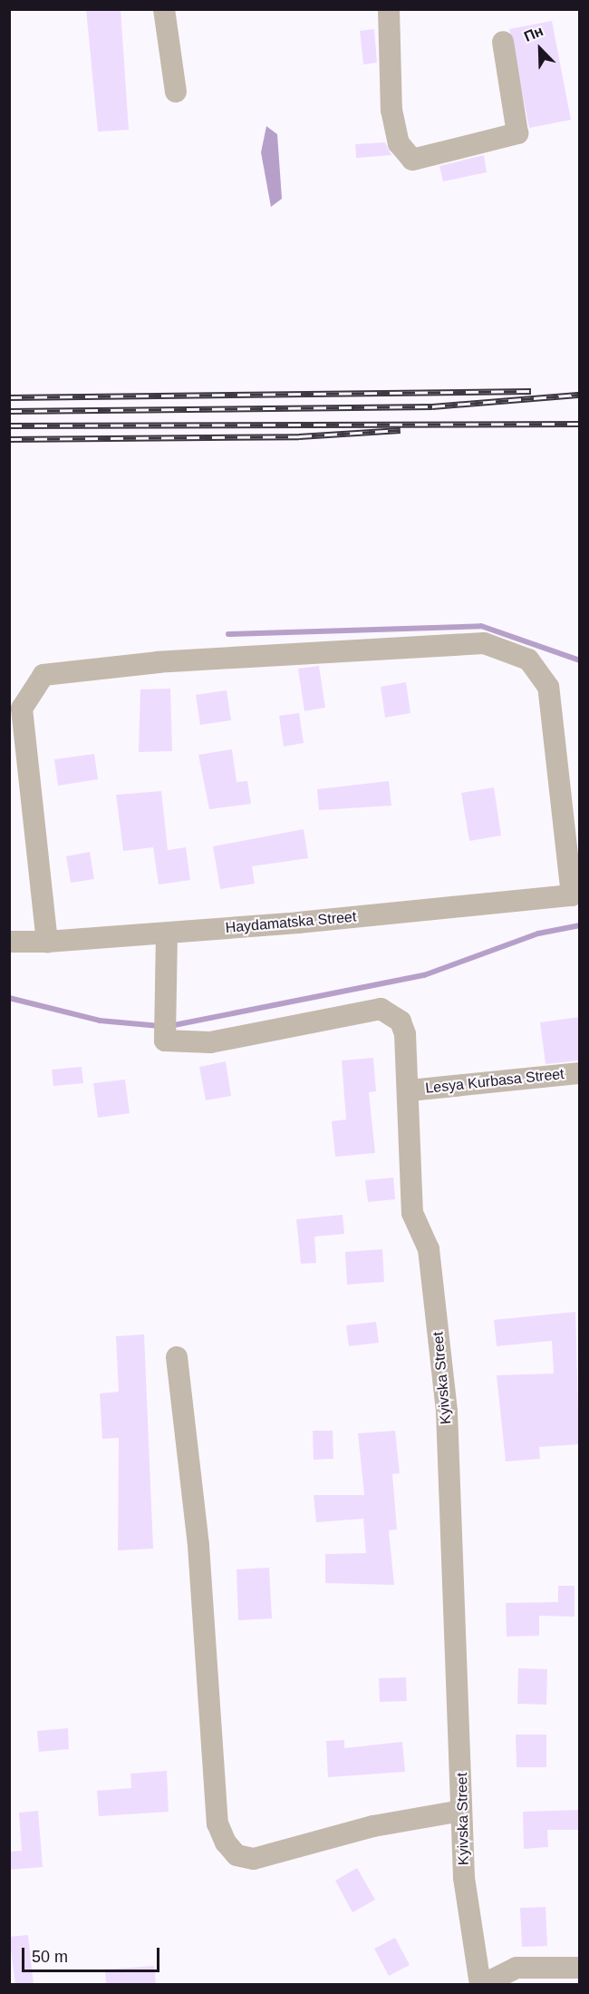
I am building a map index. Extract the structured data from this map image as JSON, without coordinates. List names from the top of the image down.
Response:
{
  "streets": {
    "street": ["Haydamatska Street", "Lesya Kurbasa Street", "Kyivska Street"]
  },
  "crossings": [
    ["Haydamatska Street", "Kyivska Street"],
    ["Lesya Kurbasa Street", "Kyivska Street"]
  ],
  "scale_bar": "50 m",
  "north": "top left"
}
